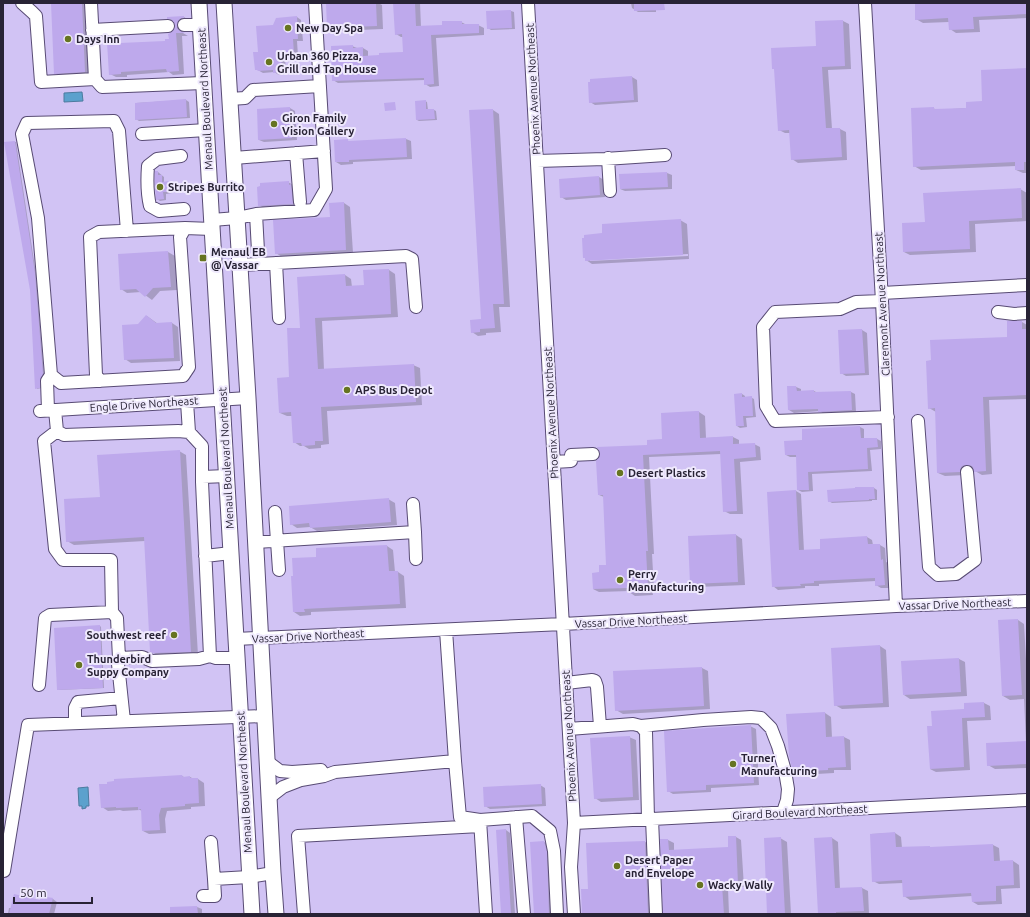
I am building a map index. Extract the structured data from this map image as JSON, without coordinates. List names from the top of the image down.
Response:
{
  "streets": {
    "main road": ["Menaul Boulevard Northeast"],
    "street": [
      "Phoenix Avenue Northeast",
      "Claremont Avenue Northeast",
      "Engle Drive Northeast",
      "Vassar Drive Northeast",
      "Girard Boulevard Northeast"
    ]
  },
  "crossings": [
    ["Phoenix Avenue Northeast", "Vassar Drive Northeast"],
    ["Phoenix Avenue Northeast", "Girard Boulevard Northeast"],
    ["Menaul Boulevard Northeast", "Engle Drive Northeast"],
    ["Menaul Boulevard Northeast", "Vassar Drive Northeast"],
    ["Claremont Avenue Northeast", "Vassar Drive Northeast"]
  ],
  "places": {
    "other": [
      "New Day Spa",
      "Days Inn",
      "Urban 360 Pizza, Grill and Tap House",
      "Giron Family Vision Gallery",
      "Stripes Burrito",
      "APS Bus Depot",
      "Desert Plastics",
      "Perry Manufacturing",
      "Southwest reef",
      "Thunderbird Suppy Company",
      "Turner Manufacturing",
      "Desert Paper and Envelope",
      "Wacky Wally"
    ],
    "transit": ["Menaul EB @ Vassar"]
  },
  "scale_bar": "50 m"
}
